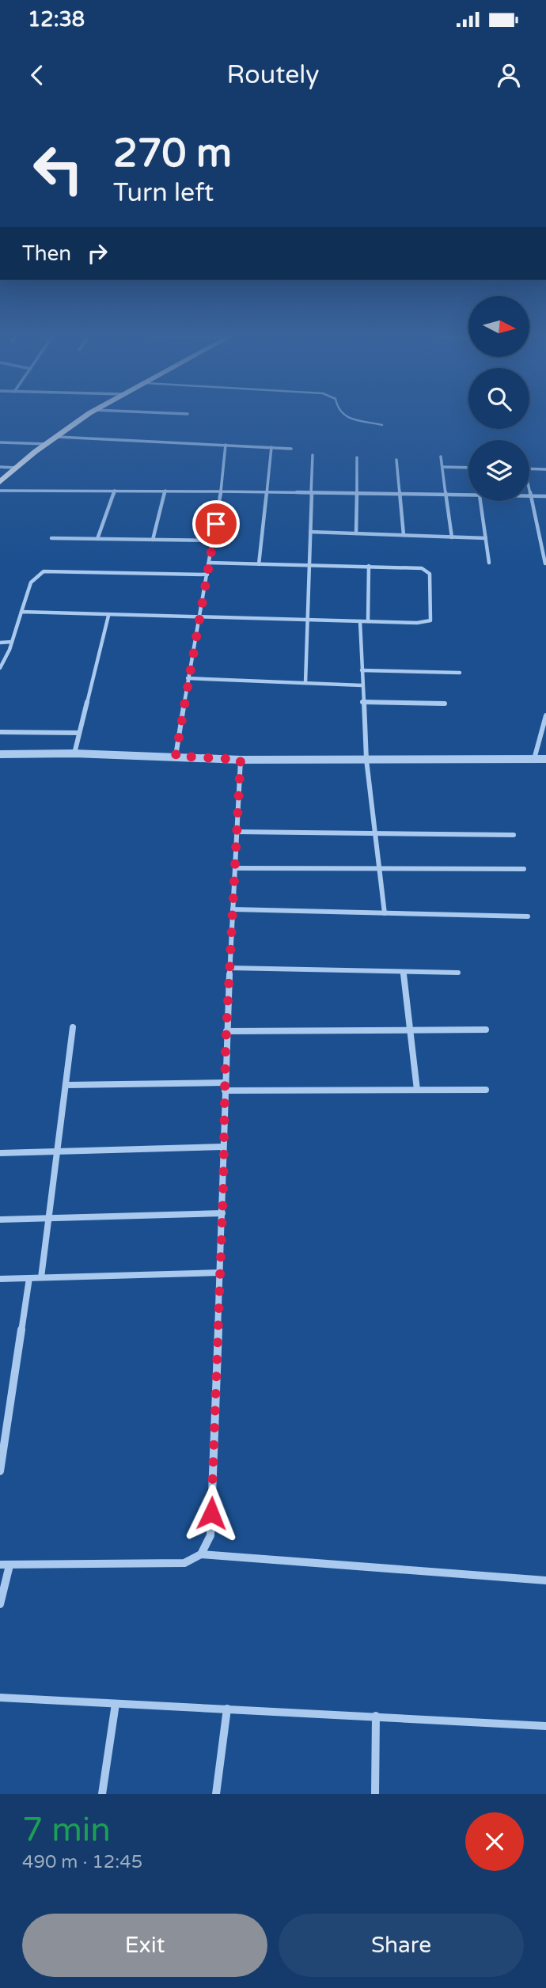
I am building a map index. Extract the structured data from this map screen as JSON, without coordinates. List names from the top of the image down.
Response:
{
  "north": "right",
  "page": {
    "status": "12:38",
    "header": "Routely",
    "turn": ["270 m", "Turn left"],
    "then": "Then",
    "heading": ["7 min", "490 m · 12:45"],
    "buttons": ["Exit", "Share"]
  }
}
